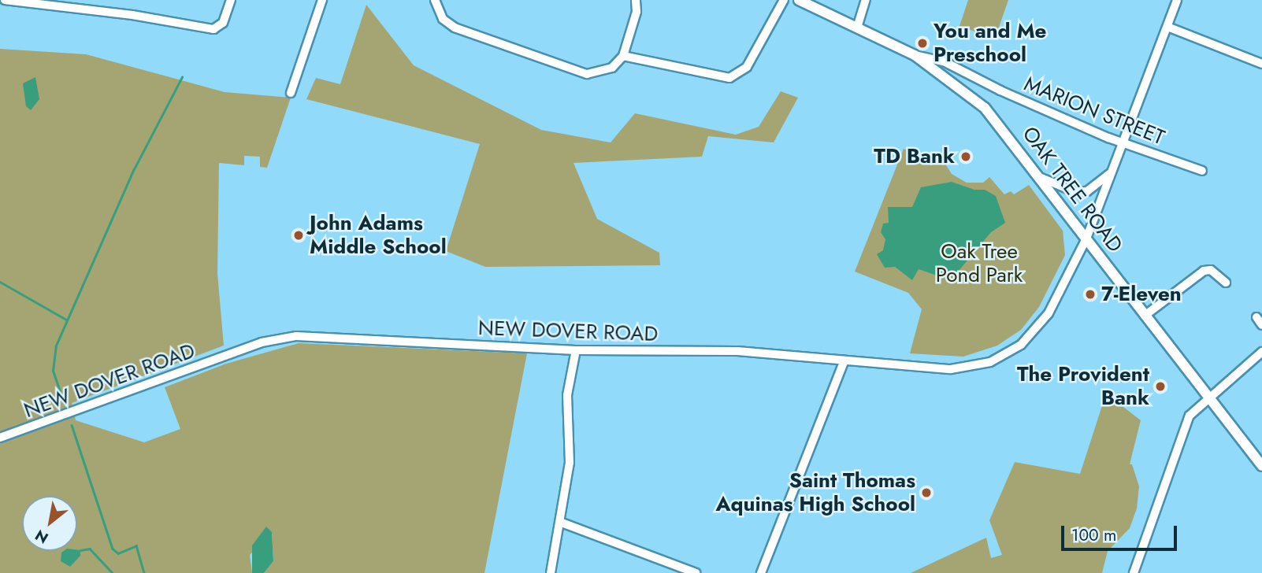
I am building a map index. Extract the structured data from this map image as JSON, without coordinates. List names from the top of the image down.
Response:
{
  "streets": {
    "main road": ["OAK TREE ROAD"],
    "street": ["MARION STREET", "NEW DOVER ROAD"]
  },
  "crossings": [
    ["MARION STREET", "OAK TREE ROAD"],
    ["MARION STREET", "NEW DOVER ROAD"],
    ["OAK TREE ROAD", "NEW DOVER ROAD"]
  ],
  "parks": ["Oak Tree Pond Park"],
  "places": [
    "You and Me Preschool",
    "TD Bank",
    "John Adams Middle School",
    "7-Eleven",
    "The Provident Bank",
    "Saint Thomas Aquinas High School"
  ],
  "scale_bar": "100 m",
  "north": "bottom left"
}
